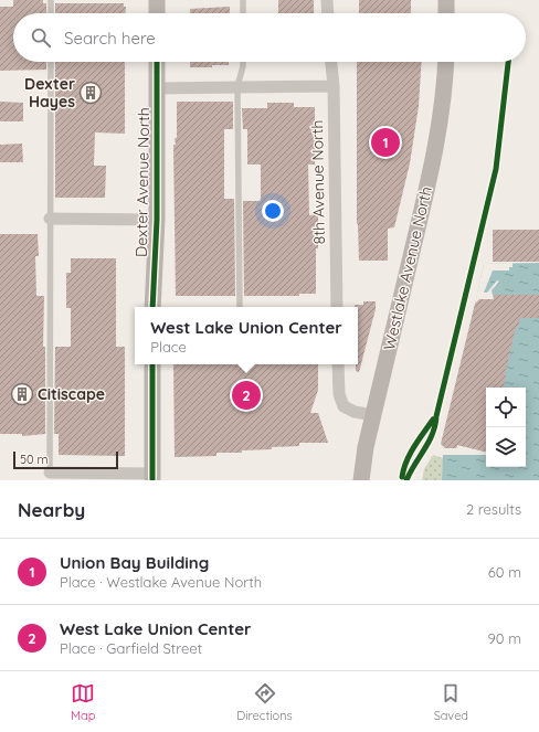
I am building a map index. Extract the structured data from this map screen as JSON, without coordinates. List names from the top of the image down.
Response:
{
  "streets": {
    "main road": ["Dexter Avenue North", "Westlake Avenue North"],
    "street": ["8th Avenue North"]
  },
  "places": {
    "building": ["Dexter Hayes", "Citiscape"]
  },
  "scale_bar": "50 m",
  "page": {
    "search": "Search here",
    "pins": ["1", "2"],
    "popup": ["West Lake Union Center", "Place"],
    "scale": "50 m",
    "heading": ["Nearby", "2 results"],
    "list": [
      {
        "mark": "1",
        "name": "Union Bay Building",
        "note": "Place · Westlake Avenue North",
        "value": "60 m"
      },
      {
        "mark": "2",
        "name": "West Lake Union Center",
        "note": "Place · Garfield Street",
        "value": "90 m"
      }
    ],
    "nav": ["Map", "Directions", "Saved"]
  }
}
